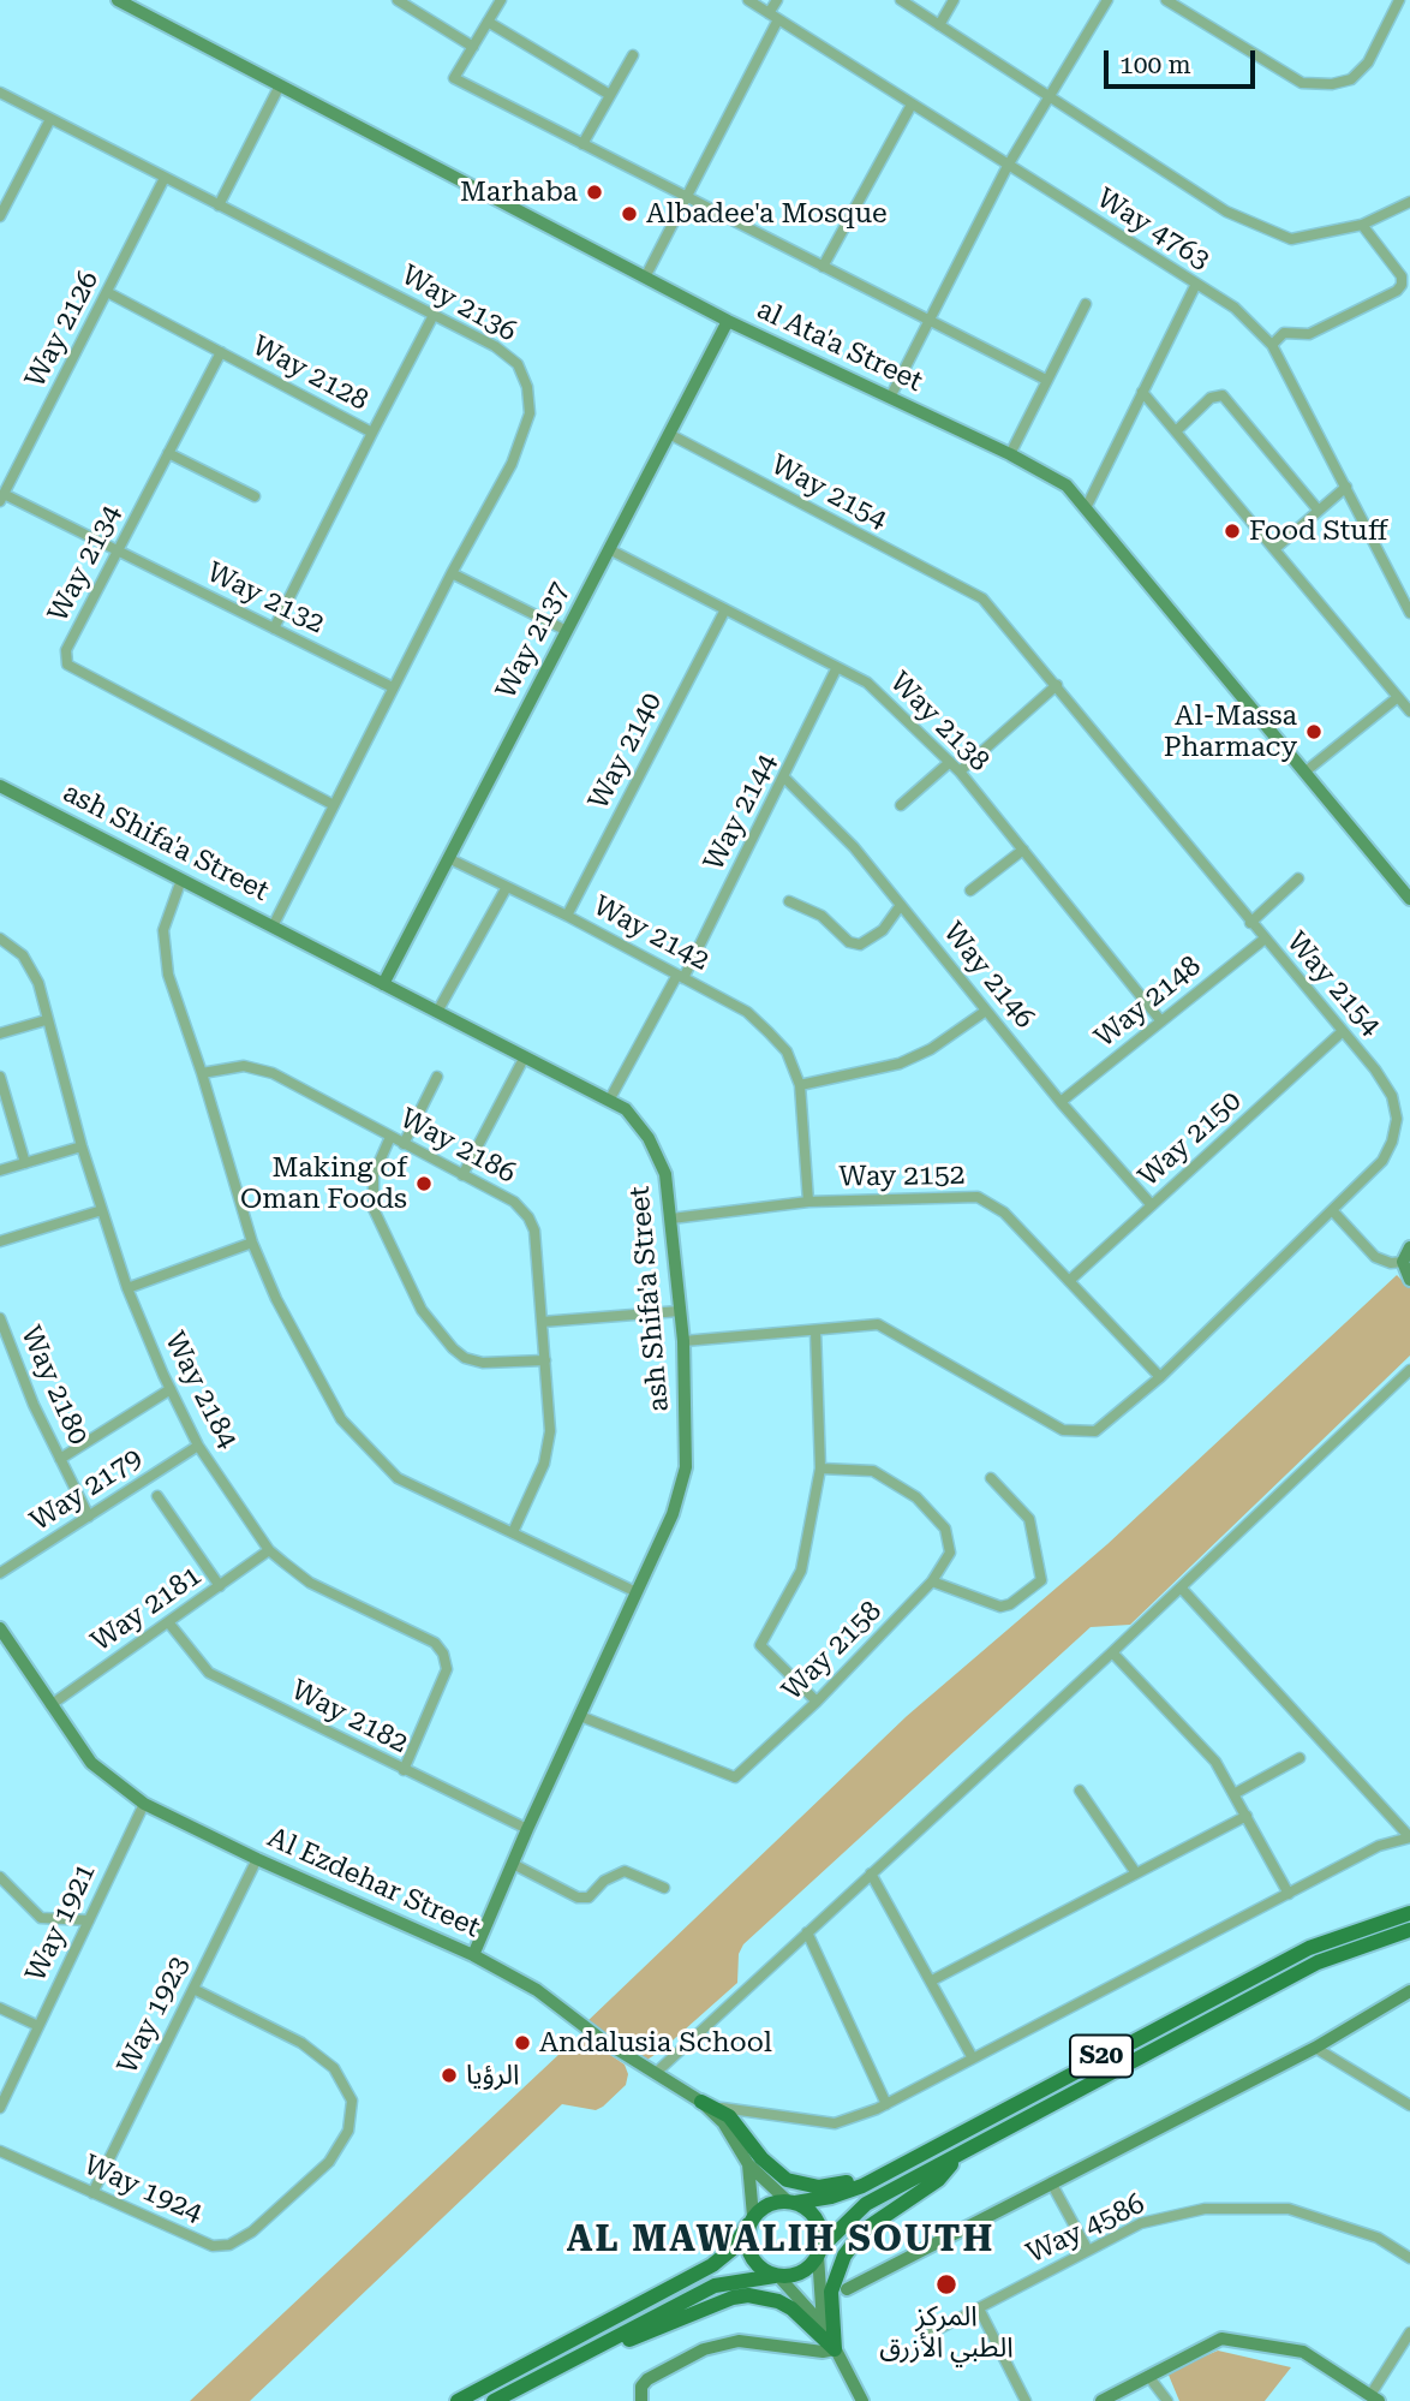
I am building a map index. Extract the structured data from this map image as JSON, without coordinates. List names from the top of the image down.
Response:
{
  "streets": {
    "main road": ["S20"],
    "street": [
      "Way 4763",
      "Way 2136",
      "Way 2126",
      "al Ata'a Street",
      "Way 2128",
      "Way 2154",
      "Way 2134",
      "Way 2132",
      "Way 2137",
      "Way 2138",
      "Way 2140",
      "Way 2144",
      "ash Shifa'a Street",
      "Way 2142",
      "Way 2146",
      "Way 2148",
      "Way 2150",
      "Way 2186",
      "Way 2152",
      "Way 2180",
      "Way 2184",
      "Way 2179",
      "Way 2181",
      "Way 2158",
      "Way 2182",
      "Al Ezdehar Street",
      "Way 1921",
      "Way 1923",
      "Way 1924",
      "Way 4586"
    ]
  },
  "crossings": [
    ["Way 2136", "Way 2126"],
    ["Way 2136", "Way 2128"],
    ["Way 2136", "Way 2134"],
    ["Way 2136", "Way 2132"],
    ["Way 2136", "ash Shifa'a Street"],
    ["Way 2126", "Way 2128"],
    ["Way 2126", "Way 2132"],
    ["al Ata'a Street", "Way 2137"],
    ["Way 2128", "Way 2134"],
    ["Way 2154", "Way 2137"],
    ["Way 2154", "ash Shifa'a Street"],
    ["Way 2154", "Way 2148"],
    ["Way 2154", "Way 2150"],
    ["Way 2154", "Way 2152"],
    ["Way 2134", "Way 2132"],
    ["Way 2137", "Way 2138"],
    ["Way 2137", "ash Shifa'a Street"],
    ["Way 2137", "Way 2142"],
    ["Way 2138", "Way 2140"],
    ["Way 2138", "Way 2144"],
    ["Way 2138", "Way 2148"],
    ["Way 2140", "Way 2142"],
    ["Way 2144", "ash Shifa'a Street"],
    ["Way 2144", "Way 2142"],
    ["Way 2144", "Way 2146"],
    ["ash Shifa'a Street", "Way 2152"],
    ["ash Shifa'a Street", "Way 2158"],
    ["ash Shifa'a Street", "Way 2182"],
    ["ash Shifa'a Street", "Al Ezdehar Street"],
    ["Way 2142", "Way 2152"],
    ["Way 2146", "Way 2148"],
    ["Way 2146", "Way 2150"],
    ["Way 2150", "Way 2152"],
    ["Way 2180", "Way 2179"],
    ["Way 2184", "Way 2179"],
    ["Way 2184", "Way 2181"],
    ["Way 2184", "Way 2182"],
    ["Way 2181", "Way 2182"],
    ["Way 2181", "Al Ezdehar Street"],
    ["Al Ezdehar Street", "Way 1921"],
    ["Al Ezdehar Street", "Way 1923"],
    ["Al Ezdehar Street", "S20"],
    ["Way 1923", "Way 1924"]
  ],
  "districts": ["AL MAWALIH SOUTH"],
  "places": [
    "Marhaba",
    "Albadee'a Mosque",
    "Food Stuff",
    "Al-Massa Pharmacy",
    "Making of Oman Foods",
    "Andalusia School",
    "الرؤيا",
    "المركز الطبي الأزرق"
  ],
  "scale_bar": "100 m"
}
